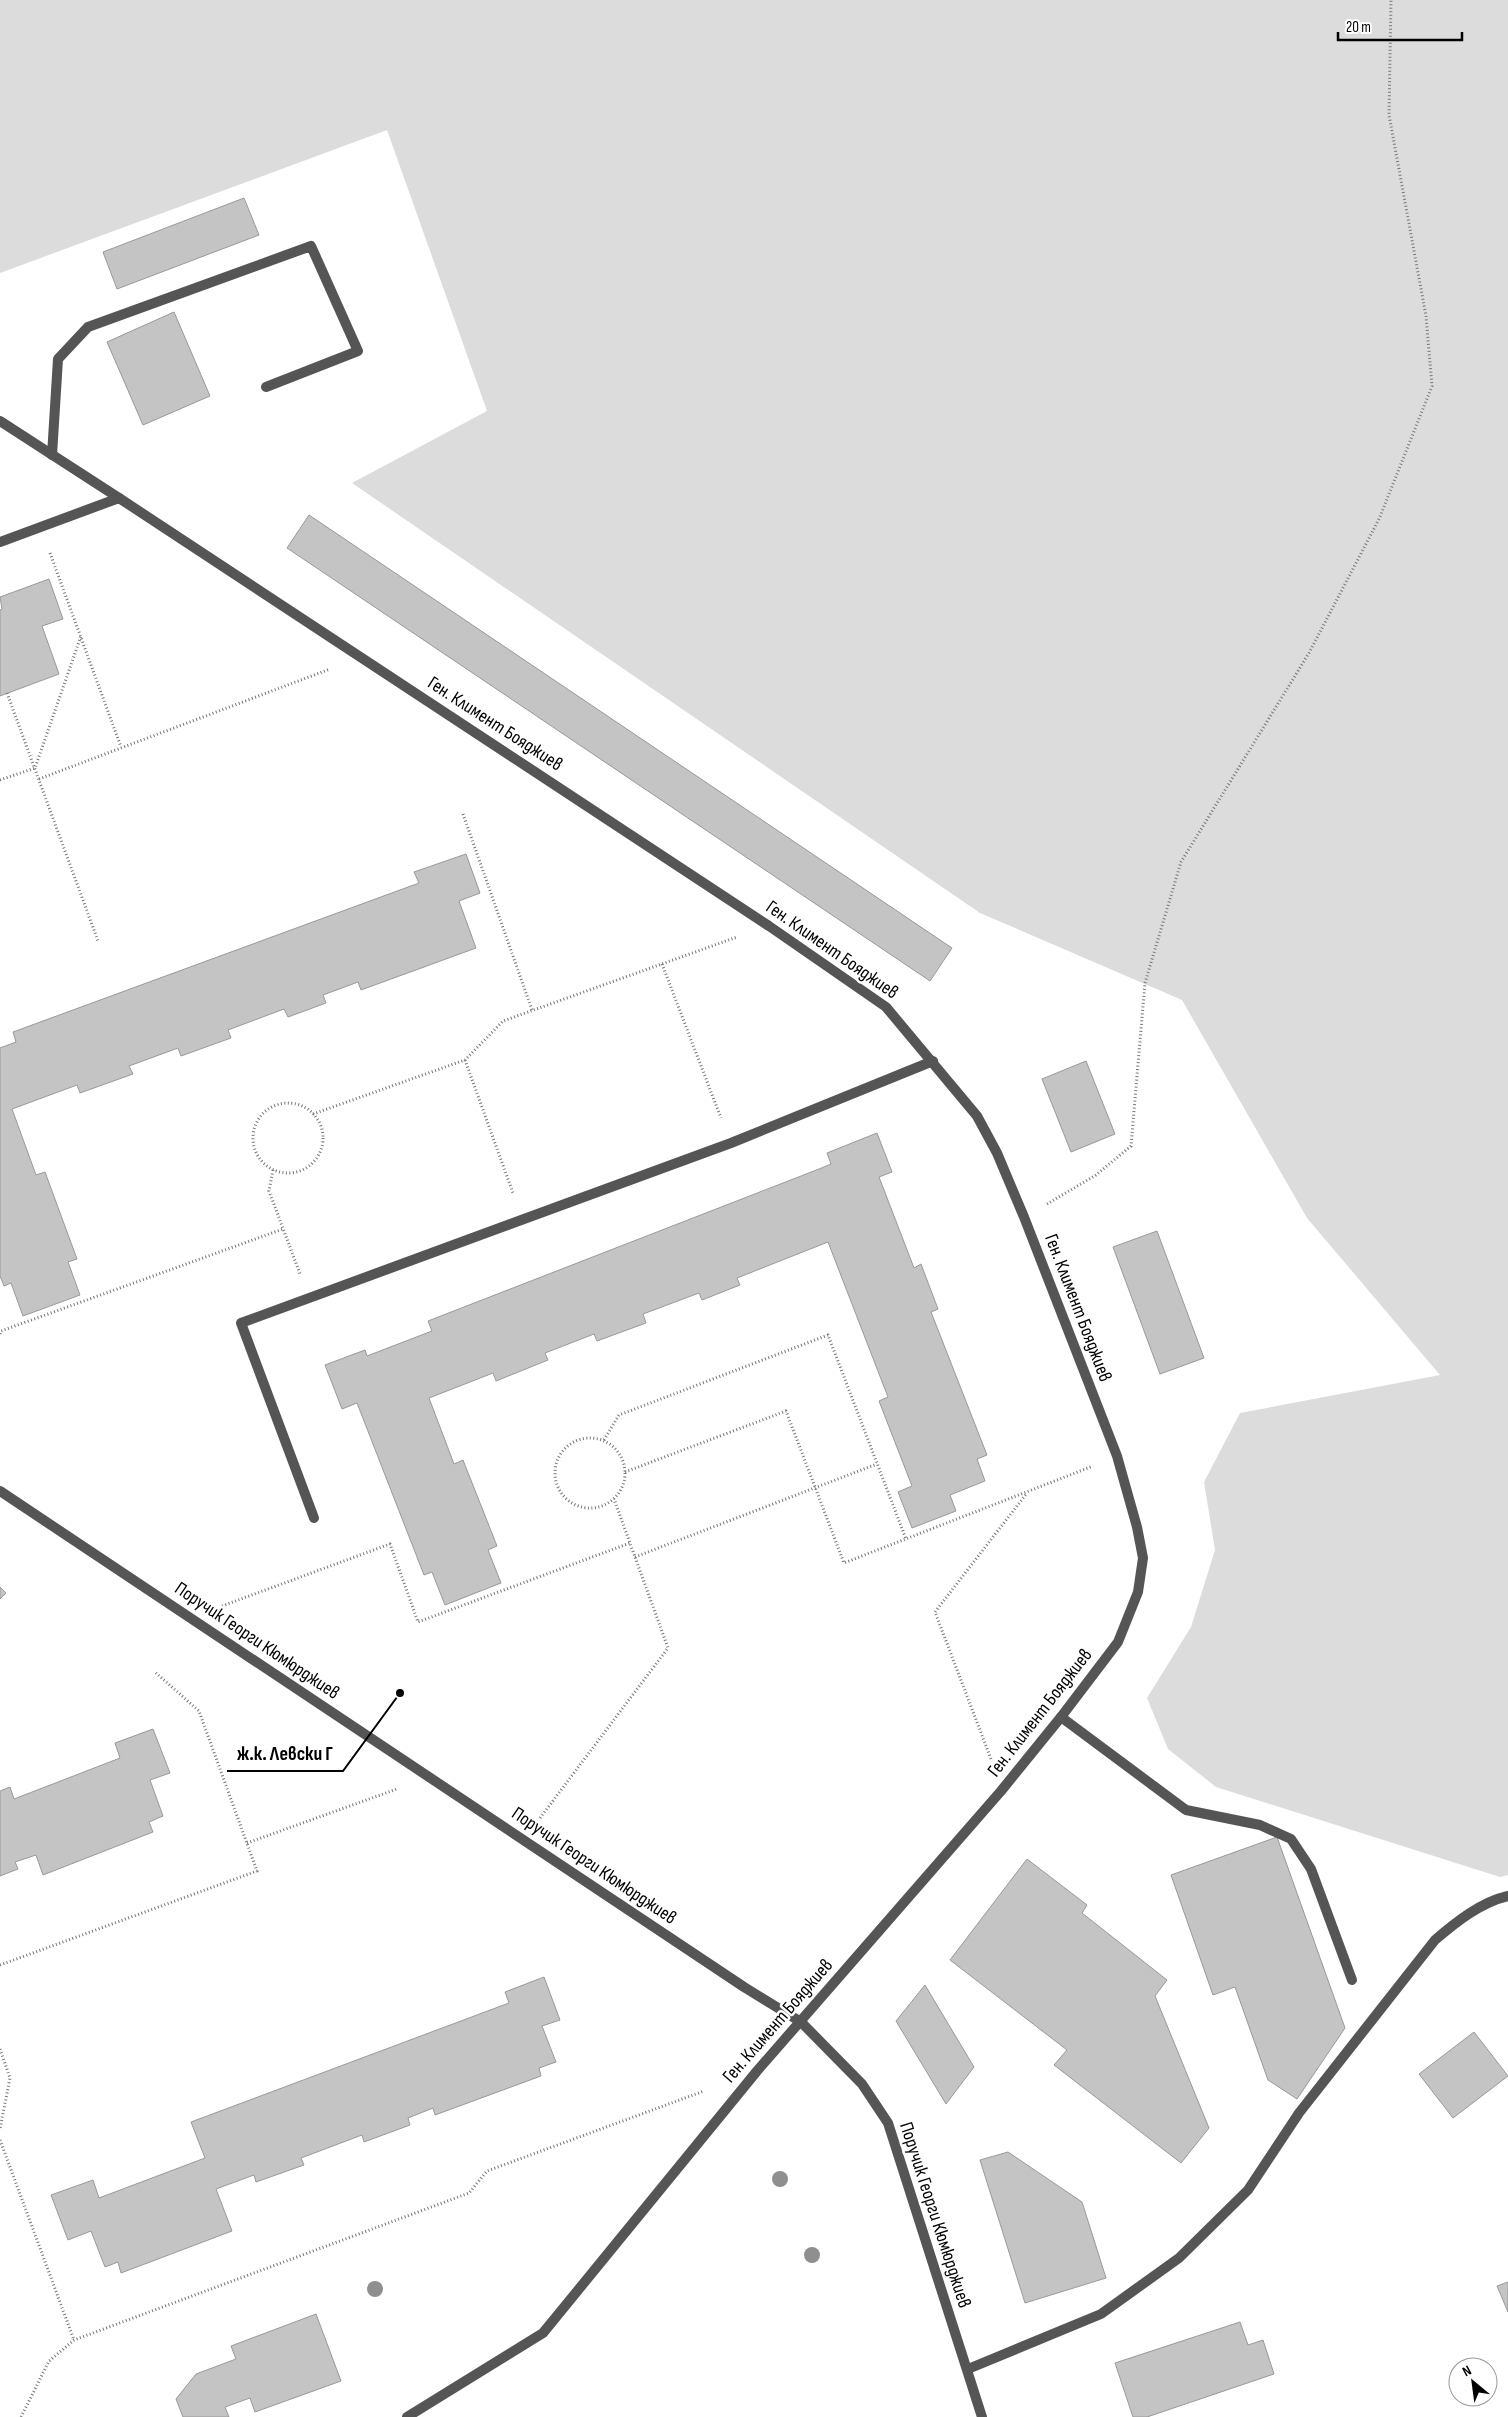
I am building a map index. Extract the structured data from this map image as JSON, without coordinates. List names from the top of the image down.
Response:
{
  "streets": {
    "street": ["Ген. Климент Бояджиев", "Поручик Георги Кюмюрджиев"]
  },
  "crossings": [
    ["Ген. Климент Бояджиев", "Поручик Георги Кюмюрджиев"]
  ],
  "places": ["ж.к. Левски Г"],
  "scale_bar": "20 m",
  "north": "top left"
}
